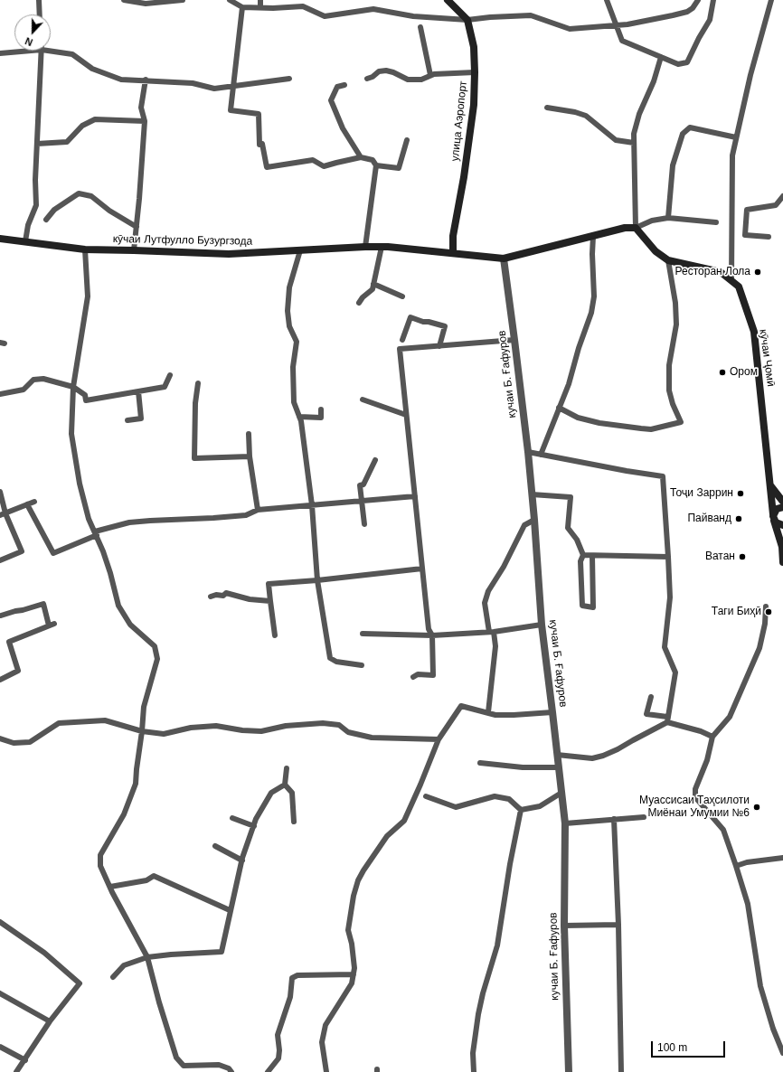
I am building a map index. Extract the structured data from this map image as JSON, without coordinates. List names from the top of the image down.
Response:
{
  "streets": {
    "main road": ["улица Аэропорт", "кӯчаи Лутфулло Бузургзода", "кӯчаи Ҷомӣ"],
    "street": ["кучаи Б. Ғафуров"]
  },
  "crossings": [
    ["улица Аэропорт", "кӯчаи Лутфулло Бузургзода"],
    ["кӯчаи Лутфулло Бузургзода", "кучаи Б. Ғафуров"]
  ],
  "places": [
    "Ресторан Лола",
    "Ором",
    "Тоҷи Заррин",
    "Пайванд",
    "Ватан",
    "Таги Биҳӣ",
    "Муассисаи Таҳсилоти Миёнаи Умумии №6"
  ],
  "scale_bar": "100 m",
  "north": "bottom"
}
